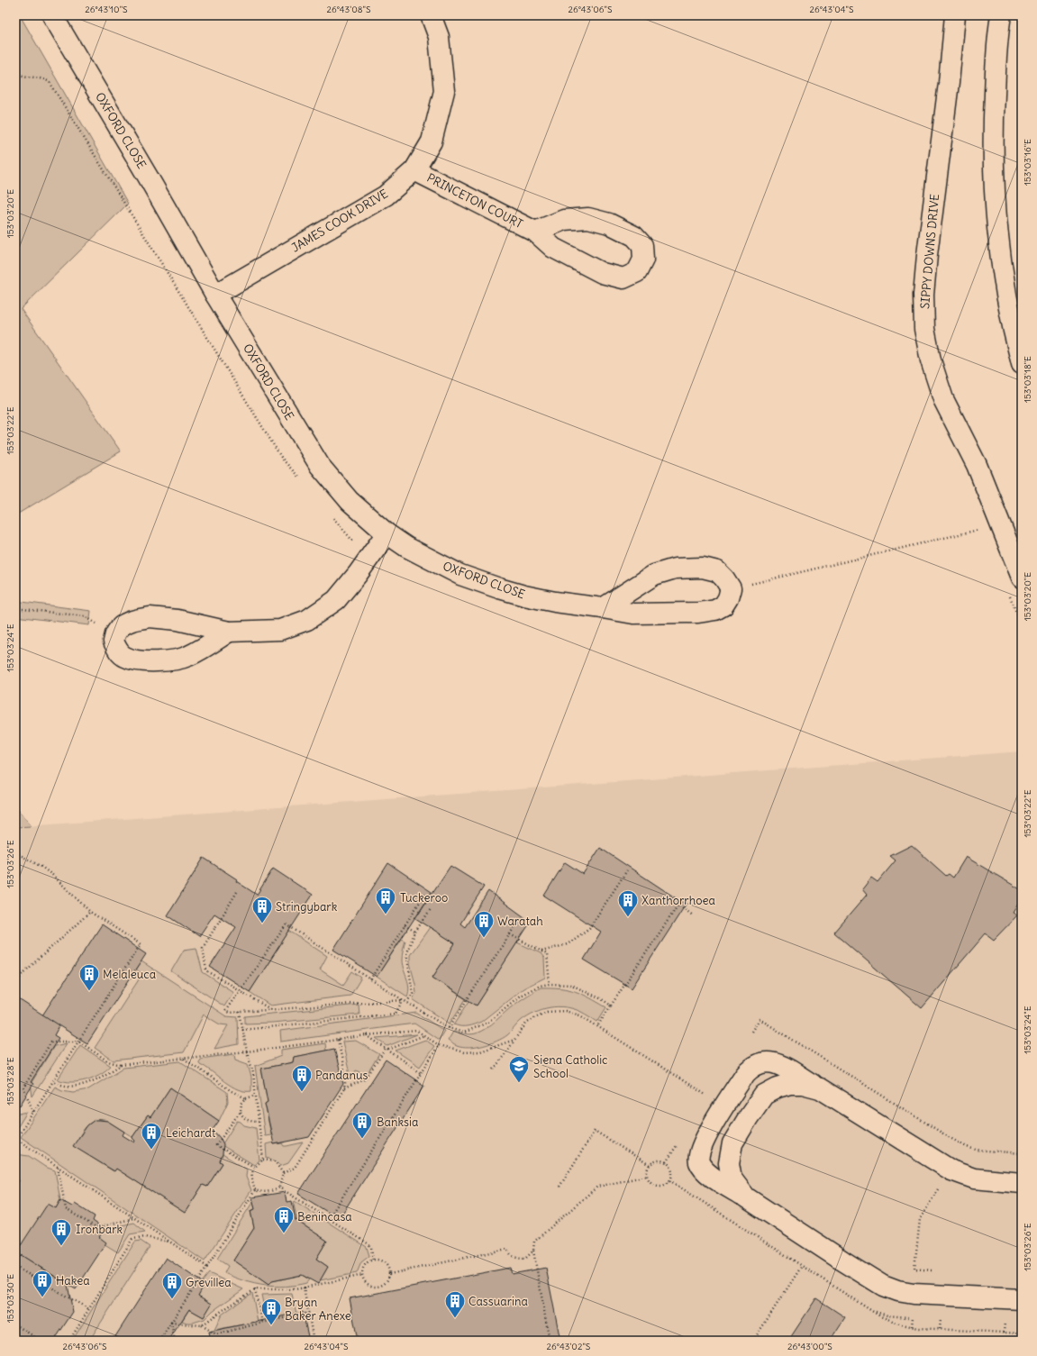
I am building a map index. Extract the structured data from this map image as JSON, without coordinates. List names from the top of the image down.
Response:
{
  "streets": {
    "street": [
      "OXFORD CLOSE",
      "PRINCETON COURT",
      "JAMES COOK DRIVE",
      "SIPPY DOWNS DRIVE"
    ]
  },
  "crossings": [
    ["OXFORD CLOSE", "JAMES COOK DRIVE"],
    ["PRINCETON COURT", "JAMES COOK DRIVE"]
  ],
  "places": {
    "building": [
      "Tuckeroo",
      "Xanthorrhoea",
      "Stringybark",
      "Waratah",
      "Melaleuca",
      "Pandanus",
      "Banksia",
      "Leichardt",
      "Benincasa",
      "Ironbark",
      "Hakea",
      "Grevillea",
      "Cassuarina",
      "Bryan Baker Anexe"
    ],
    "school or university": ["Siena Catholic School"]
  },
  "coordinates": [
    "26°43'10\"S",
    "26°43'08\"S",
    "26°43'06\"S",
    "26°43'04\"S",
    "153°03'16\"E",
    "153°03'20\"E",
    "153°03'18\"E",
    "153°03'22\"E",
    "153°03'24\"E",
    "153°03'26\"E",
    "153°03'28\"E",
    "153°03'30\"E",
    "26°43'02\"S",
    "26°43'00\"S"
  ]
}
